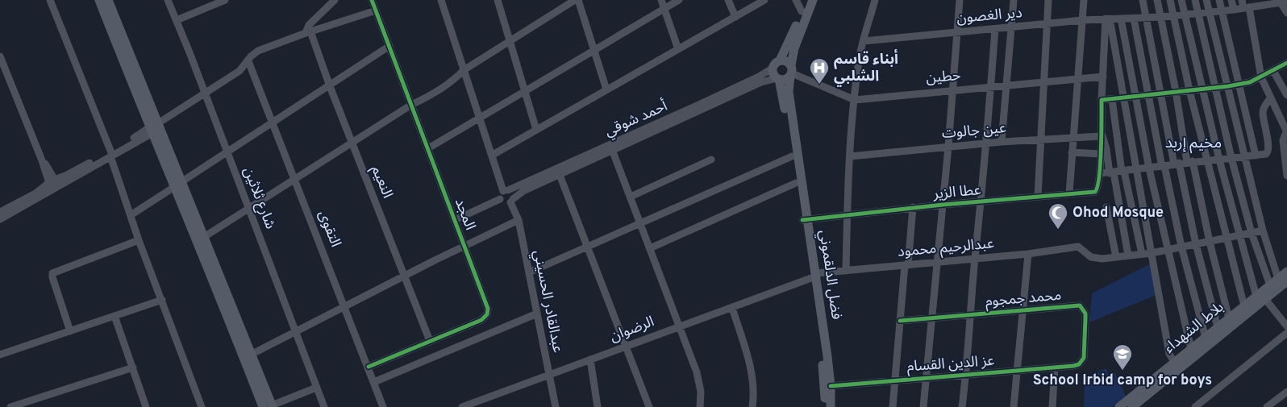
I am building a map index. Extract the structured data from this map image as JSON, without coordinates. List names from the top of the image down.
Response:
{
  "streets": {
    "main road": ["فضل الدلقموني", "بلاط الشهداء"],
    "street": [
      "دير الغصون",
      "حطين",
      "أحمد شوقي",
      "عين جالوت",
      "النعيم",
      "عطا الزير",
      "شارع ثلاثين",
      "المجد",
      "التقوى",
      "عبدالرحيم محمود",
      "محمد جمجوم",
      "عبدالقادر الحسيني",
      "الرضوان",
      "عز الدين القسام"
    ]
  },
  "crossings": [
    ["حطين", "أحمد شوقي"],
    ["حطين", "فضل الدلقموني"],
    ["أحمد شوقي", "فضل الدلقموني"],
    ["أحمد شوقي", "عبدالقادر الحسيني"],
    ["النعيم", "المجد"],
    ["عطا الزير", "فضل الدلقموني"],
    ["المجد", "التقوى"],
    ["عبدالرحيم محمود", "فضل الدلقموني"],
    ["عبدالرحيم محمود", "الرضوان"],
    ["فضل الدلقموني", "الرضوان"],
    ["فضل الدلقموني", "عز الدين القسام"],
    ["محمد جمجوم", "عز الدين القسام"],
    ["عبدالقادر الحسيني", "الرضوان"]
  ],
  "districts": ["مخيم إربد"],
  "places": {
    "hospital": ["أبناء قاسم الشلبي"],
    "mosque": ["Ohod Mosque"],
    "school or university": ["School Irbid camp for boys"]
  }
}
